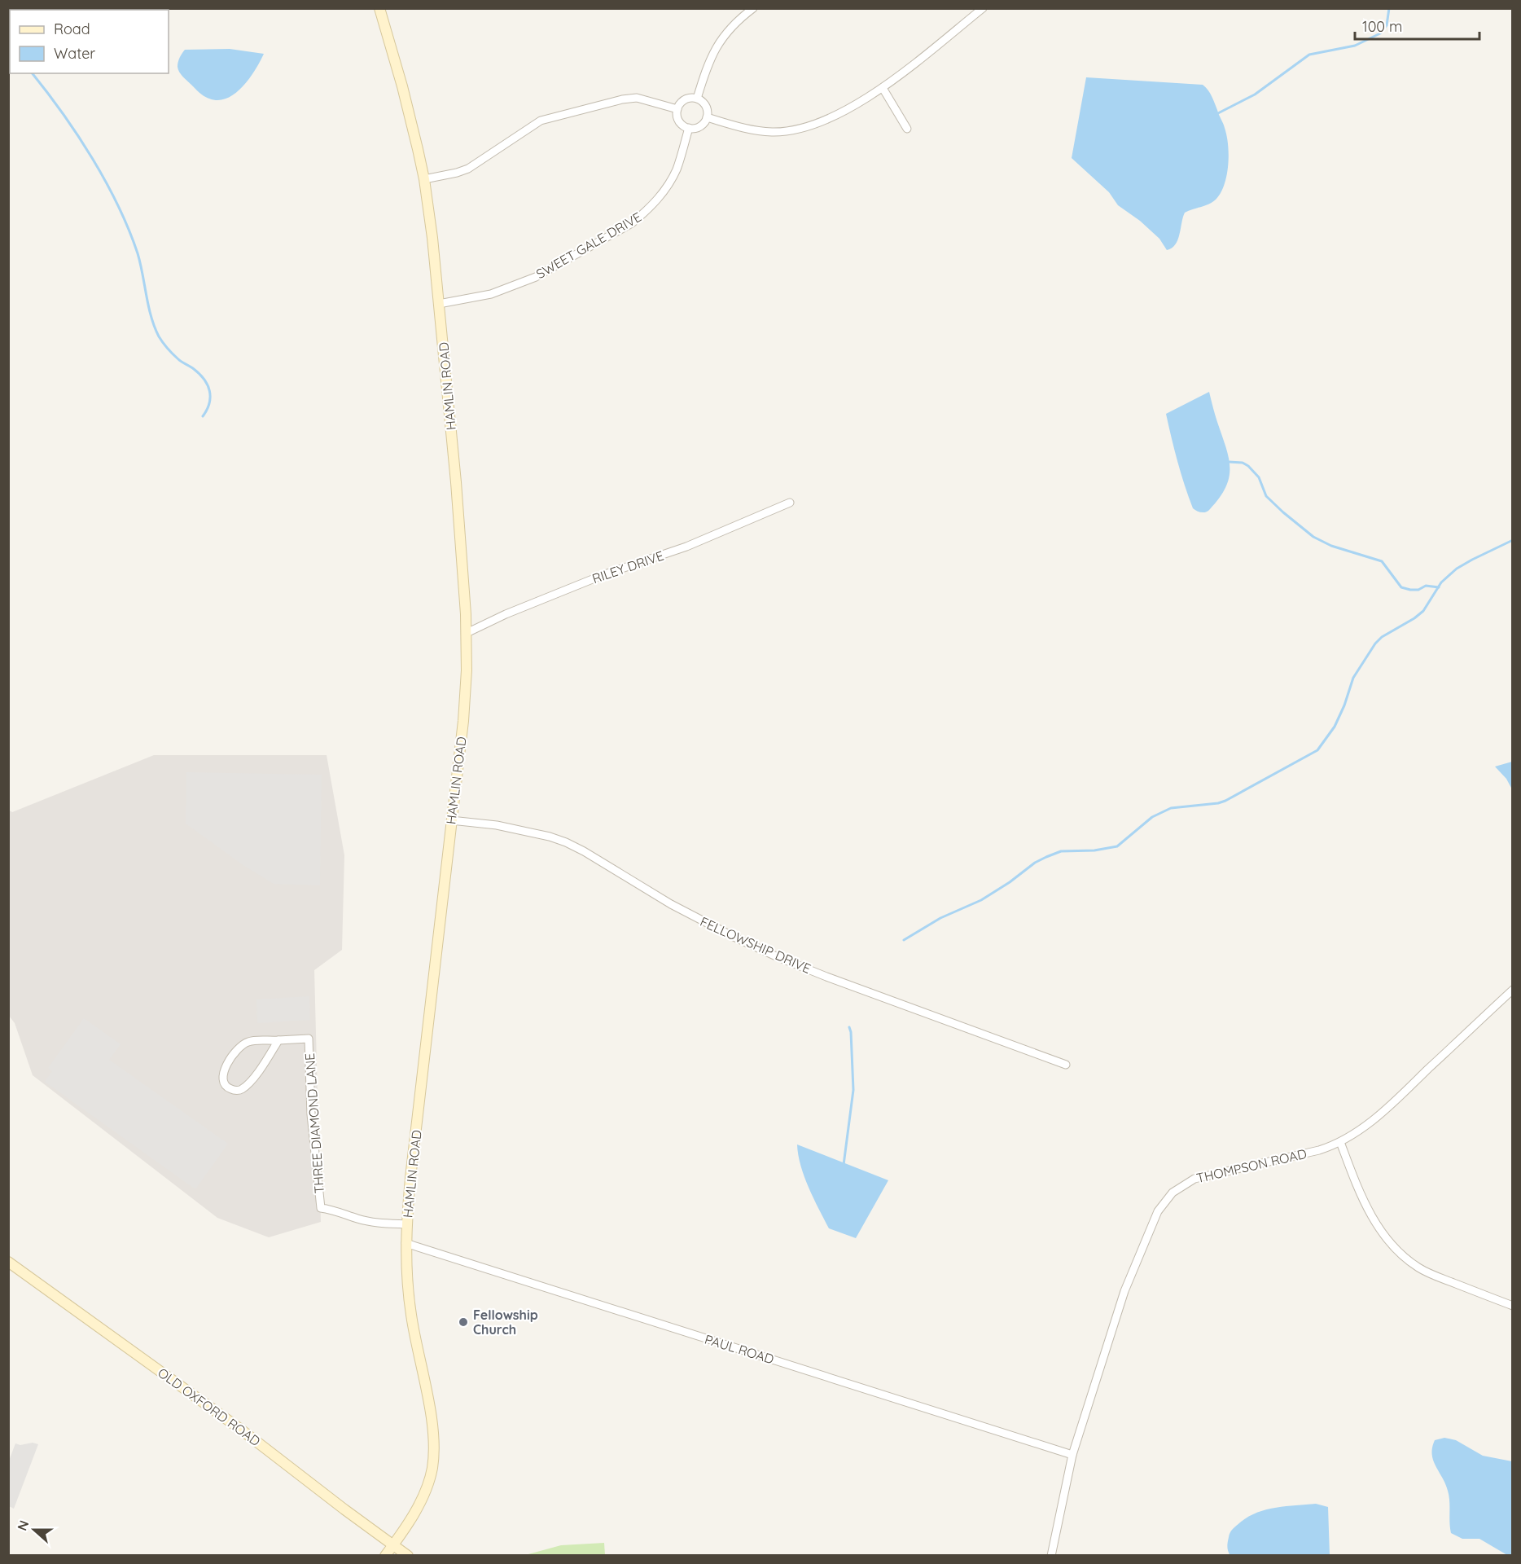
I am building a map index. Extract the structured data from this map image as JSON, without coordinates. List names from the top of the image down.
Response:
{
  "streets": {
    "street": [
      "SWEET GALE DRIVE",
      "HAMLIN ROAD",
      "RILEY DRIVE",
      "FELLOWSHIP DRIVE",
      "THREE DIAMOND LANE",
      "THOMPSON ROAD",
      "PAUL ROAD",
      "OLD OXFORD ROAD"
    ]
  },
  "crossings": [
    ["SWEET GALE DRIVE", "HAMLIN ROAD"],
    ["HAMLIN ROAD", "RILEY DRIVE"],
    ["HAMLIN ROAD", "FELLOWSHIP DRIVE"],
    ["HAMLIN ROAD", "THREE DIAMOND LANE"],
    ["HAMLIN ROAD", "PAUL ROAD"],
    ["HAMLIN ROAD", "OLD OXFORD ROAD"],
    ["THOMPSON ROAD", "PAUL ROAD"]
  ],
  "places": ["Fellowship Church"],
  "legend": ["Road", "Water"],
  "scale_bar": "100 m",
  "north": "left"
}
